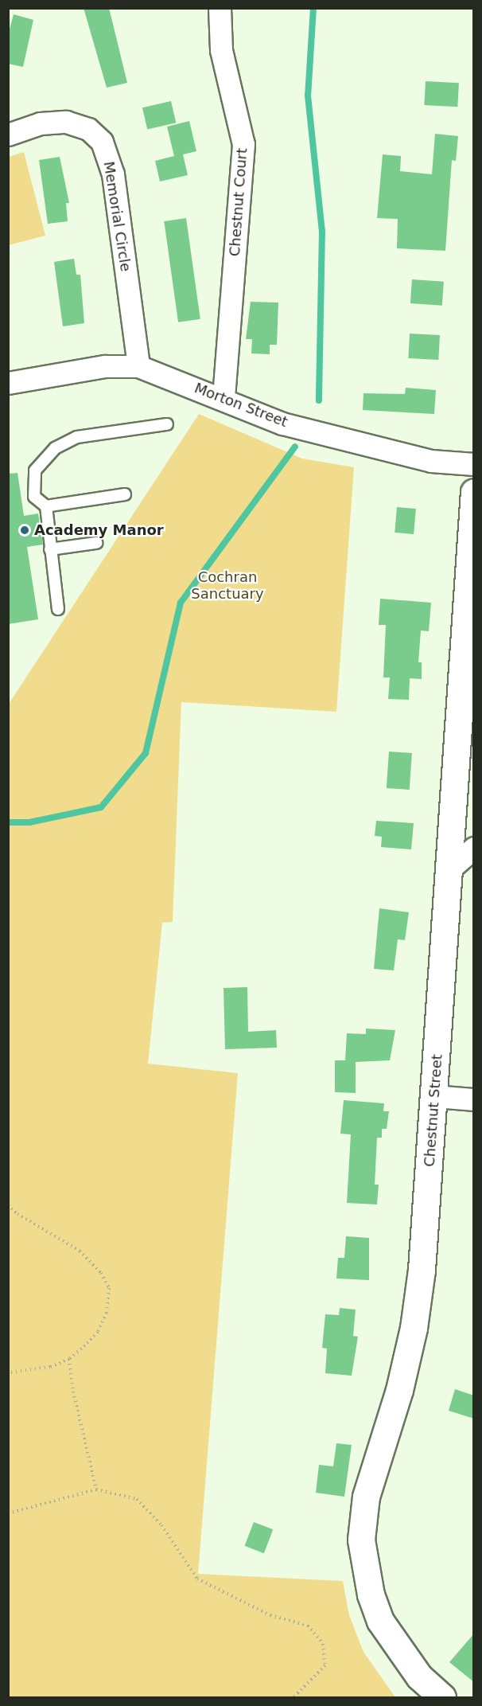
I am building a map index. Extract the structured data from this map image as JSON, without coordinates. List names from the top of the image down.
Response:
{
  "streets": {
    "street": [
      "Chestnut Court",
      "Memorial Circle",
      "Morton Street",
      "Chestnut Street"
    ]
  },
  "crossings": [
    ["Chestnut Court", "Morton Street"],
    ["Memorial Circle", "Morton Street"]
  ],
  "parks": ["Cochran Sanctuary"],
  "places": ["Academy Manor"]
}
